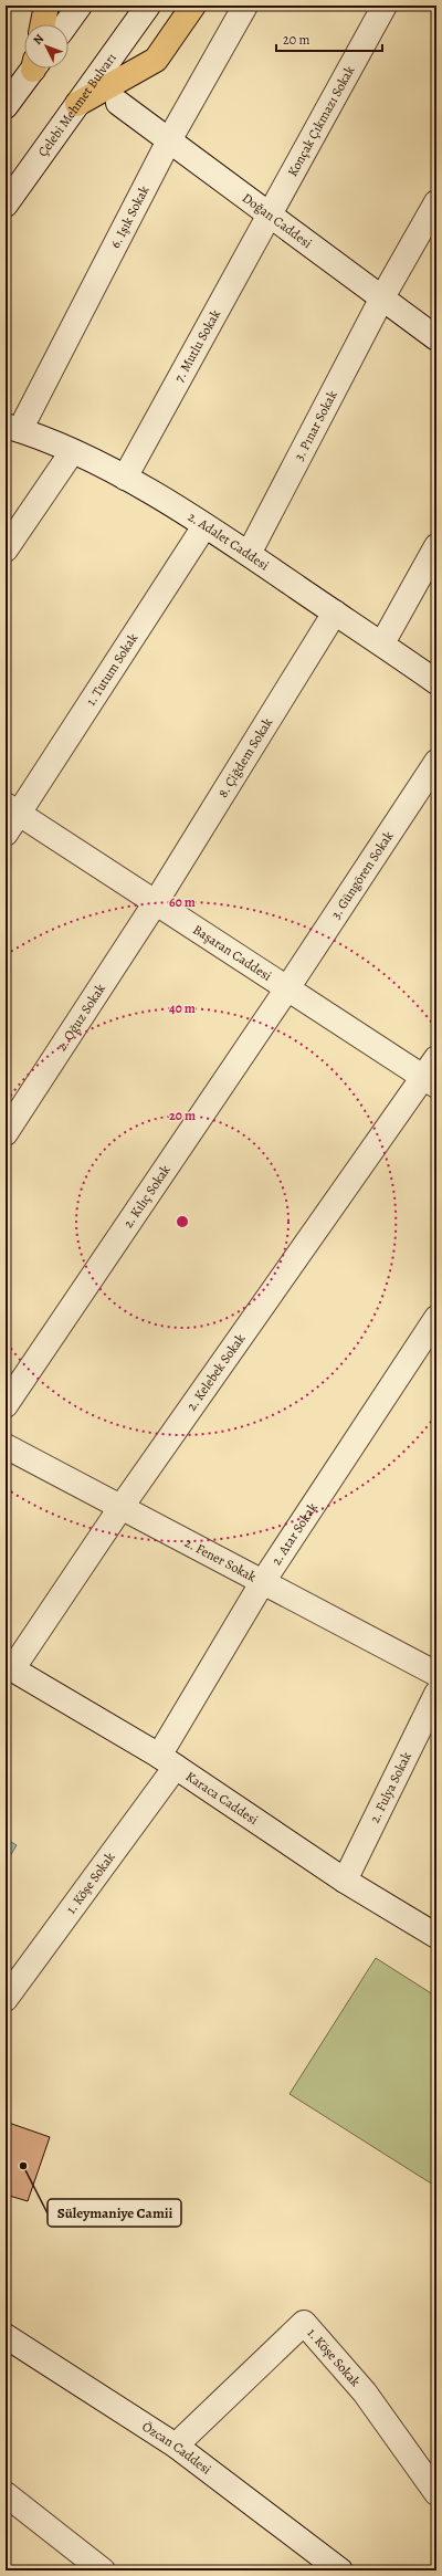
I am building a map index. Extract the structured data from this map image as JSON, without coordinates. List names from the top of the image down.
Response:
{
  "streets": {
    "street": [
      "Çelebi Mehmet Bulvarı",
      "Konçak Çıkmazı Sokak",
      "6. Işık Sokak",
      "Doğan Caddesi",
      "7. Mutlu Sokak",
      "3. Pınar Sokak",
      "2. Adalet Caddesi",
      "1. Tutum Sokak",
      "8. Çiğdem Sokak",
      "3. Güngören Sokak",
      "Başaran Caddesi",
      "2. Oğuz Sokak",
      "2. Kılıç Sokak",
      "2. Kelebek Sokak",
      "2. Atar Sokak",
      "2. Fener Sokak",
      "2. Fulya Sokak",
      "Karaca Caddesi",
      "1. Köşe Sokak",
      "Özcan Caddesi"
    ]
  },
  "crossings": [
    ["Konçak Çıkmazı Sokak", "Doğan Caddesi"],
    ["Konçak Çıkmazı Sokak", "7. Mutlu Sokak"],
    ["6. Işık Sokak", "Doğan Caddesi"],
    ["6. Işık Sokak", "2. Adalet Caddesi"],
    ["Doğan Caddesi", "7. Mutlu Sokak"],
    ["Doğan Caddesi", "3. Pınar Sokak"],
    ["7. Mutlu Sokak", "2. Adalet Caddesi"],
    ["3. Pınar Sokak", "2. Adalet Caddesi"],
    ["2. Adalet Caddesi", "1. Tutum Sokak"],
    ["2. Adalet Caddesi", "8. Çiğdem Sokak"],
    ["1. Tutum Sokak", "Başaran Caddesi"],
    ["8. Çiğdem Sokak", "Başaran Caddesi"],
    ["8. Çiğdem Sokak", "2. Oğuz Sokak"],
    ["3. Güngören Sokak", "Başaran Caddesi"],
    ["3. Güngören Sokak", "2. Kılıç Sokak"],
    ["Başaran Caddesi", "2. Oğuz Sokak"],
    ["Başaran Caddesi", "2. Kılıç Sokak"],
    ["Başaran Caddesi", "2. Kelebek Sokak"],
    ["2. Kelebek Sokak", "2. Fener Sokak"],
    ["2. Kelebek Sokak", "Karaca Caddesi"],
    ["2. Atar Sokak", "2. Fener Sokak"],
    ["2. Atar Sokak", "Karaca Caddesi"],
    ["2. Atar Sokak", "1. Köşe Sokak"],
    ["2. Fulya Sokak", "Karaca Caddesi"],
    ["Karaca Caddesi", "1. Köşe Sokak"],
    ["1. Köşe Sokak", "Özcan Caddesi"]
  ],
  "places": ["Süleymaniye Camii"],
  "scale_bar": "20 m",
  "north": "top left",
  "rings": ["60 m", "40 m", "20 m"]
}
